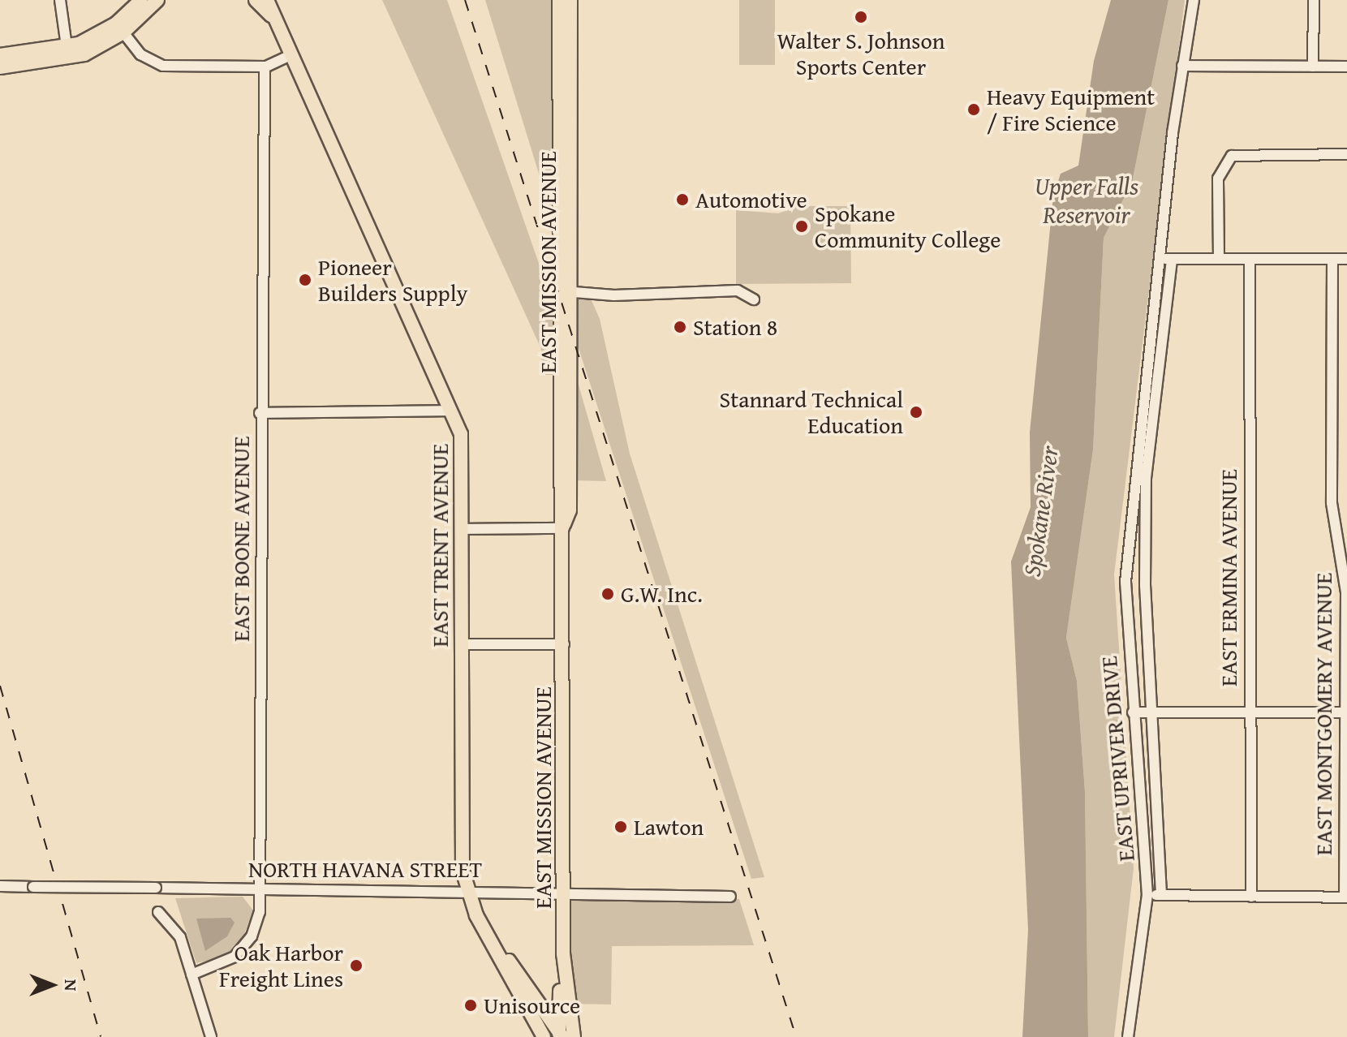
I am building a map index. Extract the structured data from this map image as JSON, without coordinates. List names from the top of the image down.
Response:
{
  "streets": {
    "main road": ["EAST MISSION AVENUE", "EAST TRENT AVENUE"],
    "street": [
      "EAST BOONE AVENUE",
      "EAST ERMINA AVENUE",
      "EAST MONTGOMERY AVENUE",
      "EAST UPRIVER DRIVE",
      "NORTH HAVANA STREET"
    ]
  },
  "crossings": [
    ["EAST MISSION AVENUE", "EAST TRENT AVENUE"],
    ["EAST MISSION AVENUE", "NORTH HAVANA STREET"],
    ["EAST BOONE AVENUE", "NORTH HAVANA STREET"],
    ["EAST TRENT AVENUE", "NORTH HAVANA STREET"]
  ],
  "water": ["Upper Falls Reservoir", "Spokane River"],
  "places": [
    "Walter S. Johnson Sports Center",
    "Heavy Equipment / Fire Science",
    "Automotive",
    "Spokane Community College",
    "Pioneer Builders Supply",
    "Station 8",
    "Stannard Technical Education",
    "G.W. Inc.",
    "Lawton",
    "Oak Harbor Freight Lines",
    "Unisource"
  ],
  "north": "right"
}
